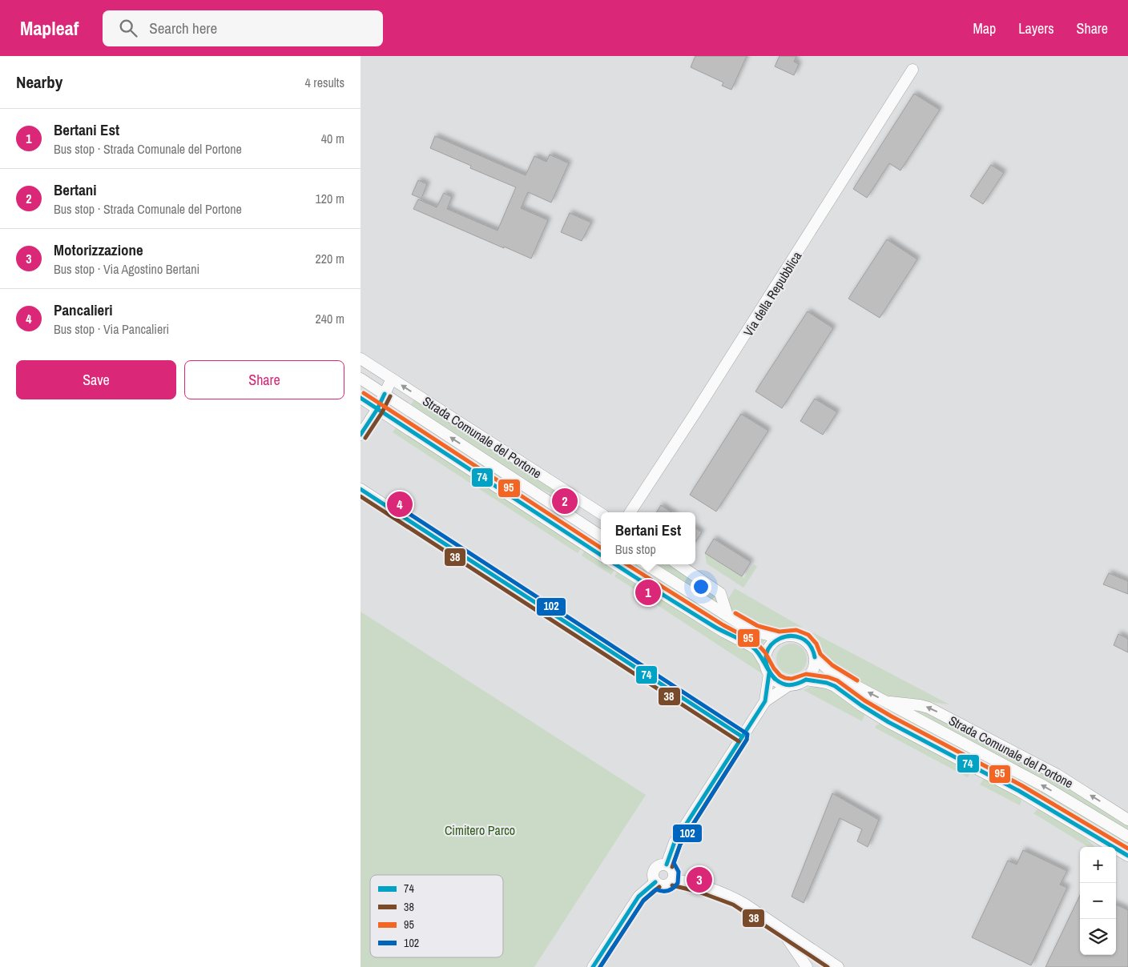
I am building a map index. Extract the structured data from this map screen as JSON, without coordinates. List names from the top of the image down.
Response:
{
  "streets": {
    "street": ["Via della Repubblica", "Strada Comunale del Portone"]
  },
  "parks": ["Cimitero Parco"],
  "lines": [
    "transit line 95",
    "transit line 74",
    "transit line 38",
    "transit line 102"
  ],
  "legend": [
    "74",
    "38",
    "95",
    "102"
  ],
  "page": {
    "header": "Mapleaf",
    "search": "Search here",
    "nav": ["Map", "Layers", "Share"],
    "heading": ["Nearby", "4 results"],
    "list": [
      {
        "mark": "1",
        "name": "Bertani Est",
        "note": "Bus stop · Strada Comunale del Portone",
        "value": "40 m"
      },
      {
        "mark": "2",
        "name": "Bertani",
        "note": "Bus stop · Strada Comunale del Portone",
        "value": "120 m"
      },
      {
        "mark": "3",
        "name": "Motorizzazione",
        "note": "Bus stop · Via Agostino Bertani",
        "value": "220 m"
      },
      {
        "mark": "4",
        "name": "Pancalieri",
        "note": "Bus stop · Via Pancalieri",
        "value": "240 m"
      }
    ],
    "buttons": ["Save", "Share"],
    "pins": [
      "2",
      "4",
      "1",
      "3"
    ],
    "popup": ["Bertani Est", "Bus stop"],
    "map_buttons": ["+", "−"]
  }
}
